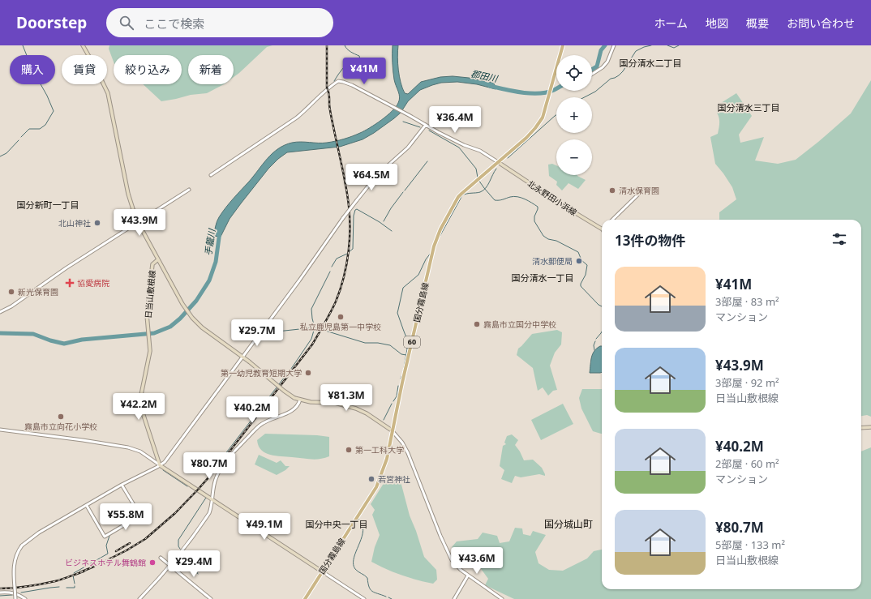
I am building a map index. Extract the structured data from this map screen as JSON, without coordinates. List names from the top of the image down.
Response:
{
  "streets": {
    "main road": [
      "北永野田小浜線",
      "日当山敷根線",
      "国分霧島線",
      "60"
    ]
  },
  "crossings": [
    ["北永野田小浜線", "国分霧島線"],
    ["日当山敷根線", "国分霧島線"]
  ],
  "districts": [
    "国分清水二丁目",
    "国分清水三丁目",
    "国分新町一丁目",
    "国分清水一丁目",
    "国分中央一丁目",
    "国分城山町"
  ],
  "water": ["郡田川", "手籠川"],
  "places": {
    "other": [
      "清水保育園",
      "北山神社",
      "清水郵便局",
      "新光保育園",
      "私立鹿児島第一中学校",
      "霧島市立国分中学校",
      "第一幼児教育短期大学",
      "霧島市立向花小学校",
      "第一工科大学",
      "若宮神社",
      "ビジネスホテル舞鶴館"
    ],
    "health": ["協愛病院"]
  },
  "page": {
    "header": "Doorstep",
    "search": "ここで検索",
    "nav": [
      "ホーム",
      "地図",
      "概要",
      "お問い合わせ"
    ],
    "map_buttons": ["+", "−"],
    "chip": [
      "購入",
      "賃貸",
      "絞り込み",
      "新着"
    ],
    "price": [
      "¥41M",
      "¥36.4M",
      "¥64.5M",
      "¥43.9M",
      "¥29.7M",
      "¥81.3M",
      "¥42.2M",
      "¥40.2M",
      "¥80.7M",
      "¥55.8M",
      "¥49.1M",
      "¥43.6M",
      "¥29.4M"
    ],
    "heading": "13件の物件",
    "list": [
      {
        "name": "¥41M",
        "note": "3部屋 · 83 m² · マンション"
      },
      {
        "name": "¥43.9M",
        "note": "3部屋 · 92 m² · 日当山敷根線"
      },
      {
        "name": "¥40.2M",
        "note": "2部屋 · 60 m² · マンション"
      },
      {
        "name": "¥80.7M",
        "note": "5部屋 · 133 m² · 日当山敷根線"
      }
    ]
  }
}
